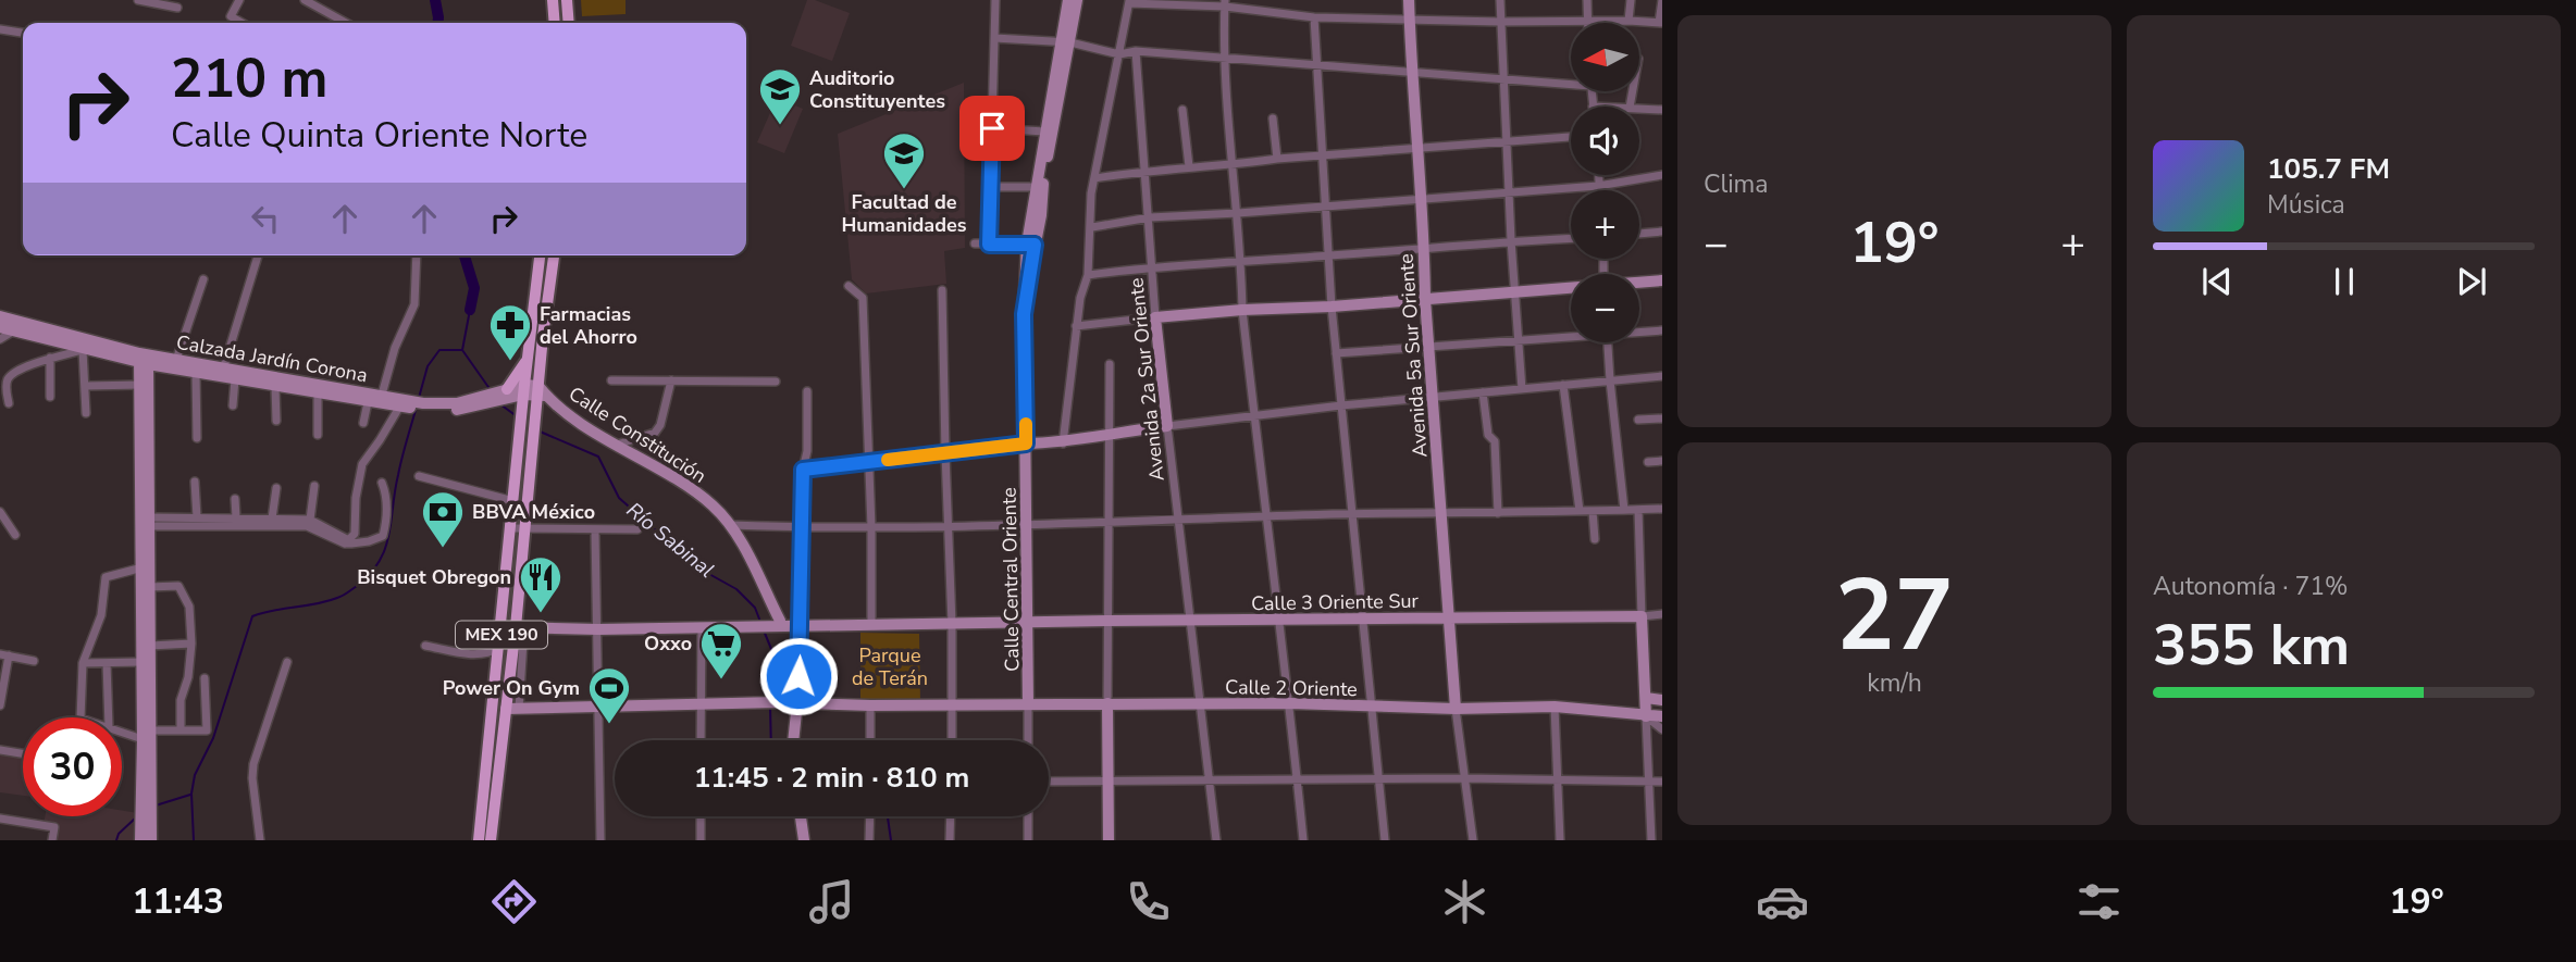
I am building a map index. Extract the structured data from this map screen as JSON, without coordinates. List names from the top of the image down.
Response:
{
  "streets": {
    "main road": [
      "Avenida 5a Sur Oriente",
      "Calzada Jardín Corona",
      "Avenida 2a Sur Oriente",
      "Calle Constitución",
      "Calle Central Oriente",
      "Calle 3 Oriente Sur",
      "MEX 190",
      "Calle 2 Oriente"
    ]
  },
  "crossings": [
    ["Avenida 5a Sur Oriente", "Calle 3 Oriente Sur"],
    ["Avenida 5a Sur Oriente", "Calle 2 Oriente"],
    ["Calzada Jardín Corona", "Calle Constitución"],
    ["Calzada Jardín Corona", "MEX 190"],
    ["Avenida 2a Sur Oriente", "Calle 3 Oriente Sur"],
    ["Avenida 2a Sur Oriente", "Calle 2 Oriente"],
    ["Calle Constitución", "Calle 3 Oriente Sur"],
    ["Calle Constitución", "MEX 190"],
    ["Calle Central Oriente", "Calle 3 Oriente Sur"],
    ["Calle Central Oriente", "Calle 2 Oriente"],
    ["Calle 3 Oriente Sur", "MEX 190"],
    ["MEX 190", "Calle 2 Oriente"]
  ],
  "water": ["Río Sabinal"],
  "parks": ["Parque de Terán"],
  "places": {
    "school or university": ["Auditorio Constituyentes", "Facultad de Humanidades"],
    "pharmacy": ["Farmacias del Ahorro"],
    "bank": ["BBVA México"],
    "restaurant": ["Bisquet Obregon"],
    "supermarket": ["Oxxo"],
    "sports": ["Power On Gym"]
  },
  "north": "left",
  "page": {
    "tile": [
      "Clima",
      ["27", "km/h"],
      ["Autonomía · 71%", "355 km"]
    ],
    "map_buttons": ["+", "−"],
    "turn": ["210 m", "Calle Quinta Oriente Norte"],
    "song": ["105.7 FM", "Música"],
    "heat": ["−", "19°", "+"],
    "limit": "30",
    "trip": "11:45 · 2 min · 810 m",
    "tabs": ["11:43", "19°"]
  }
}
